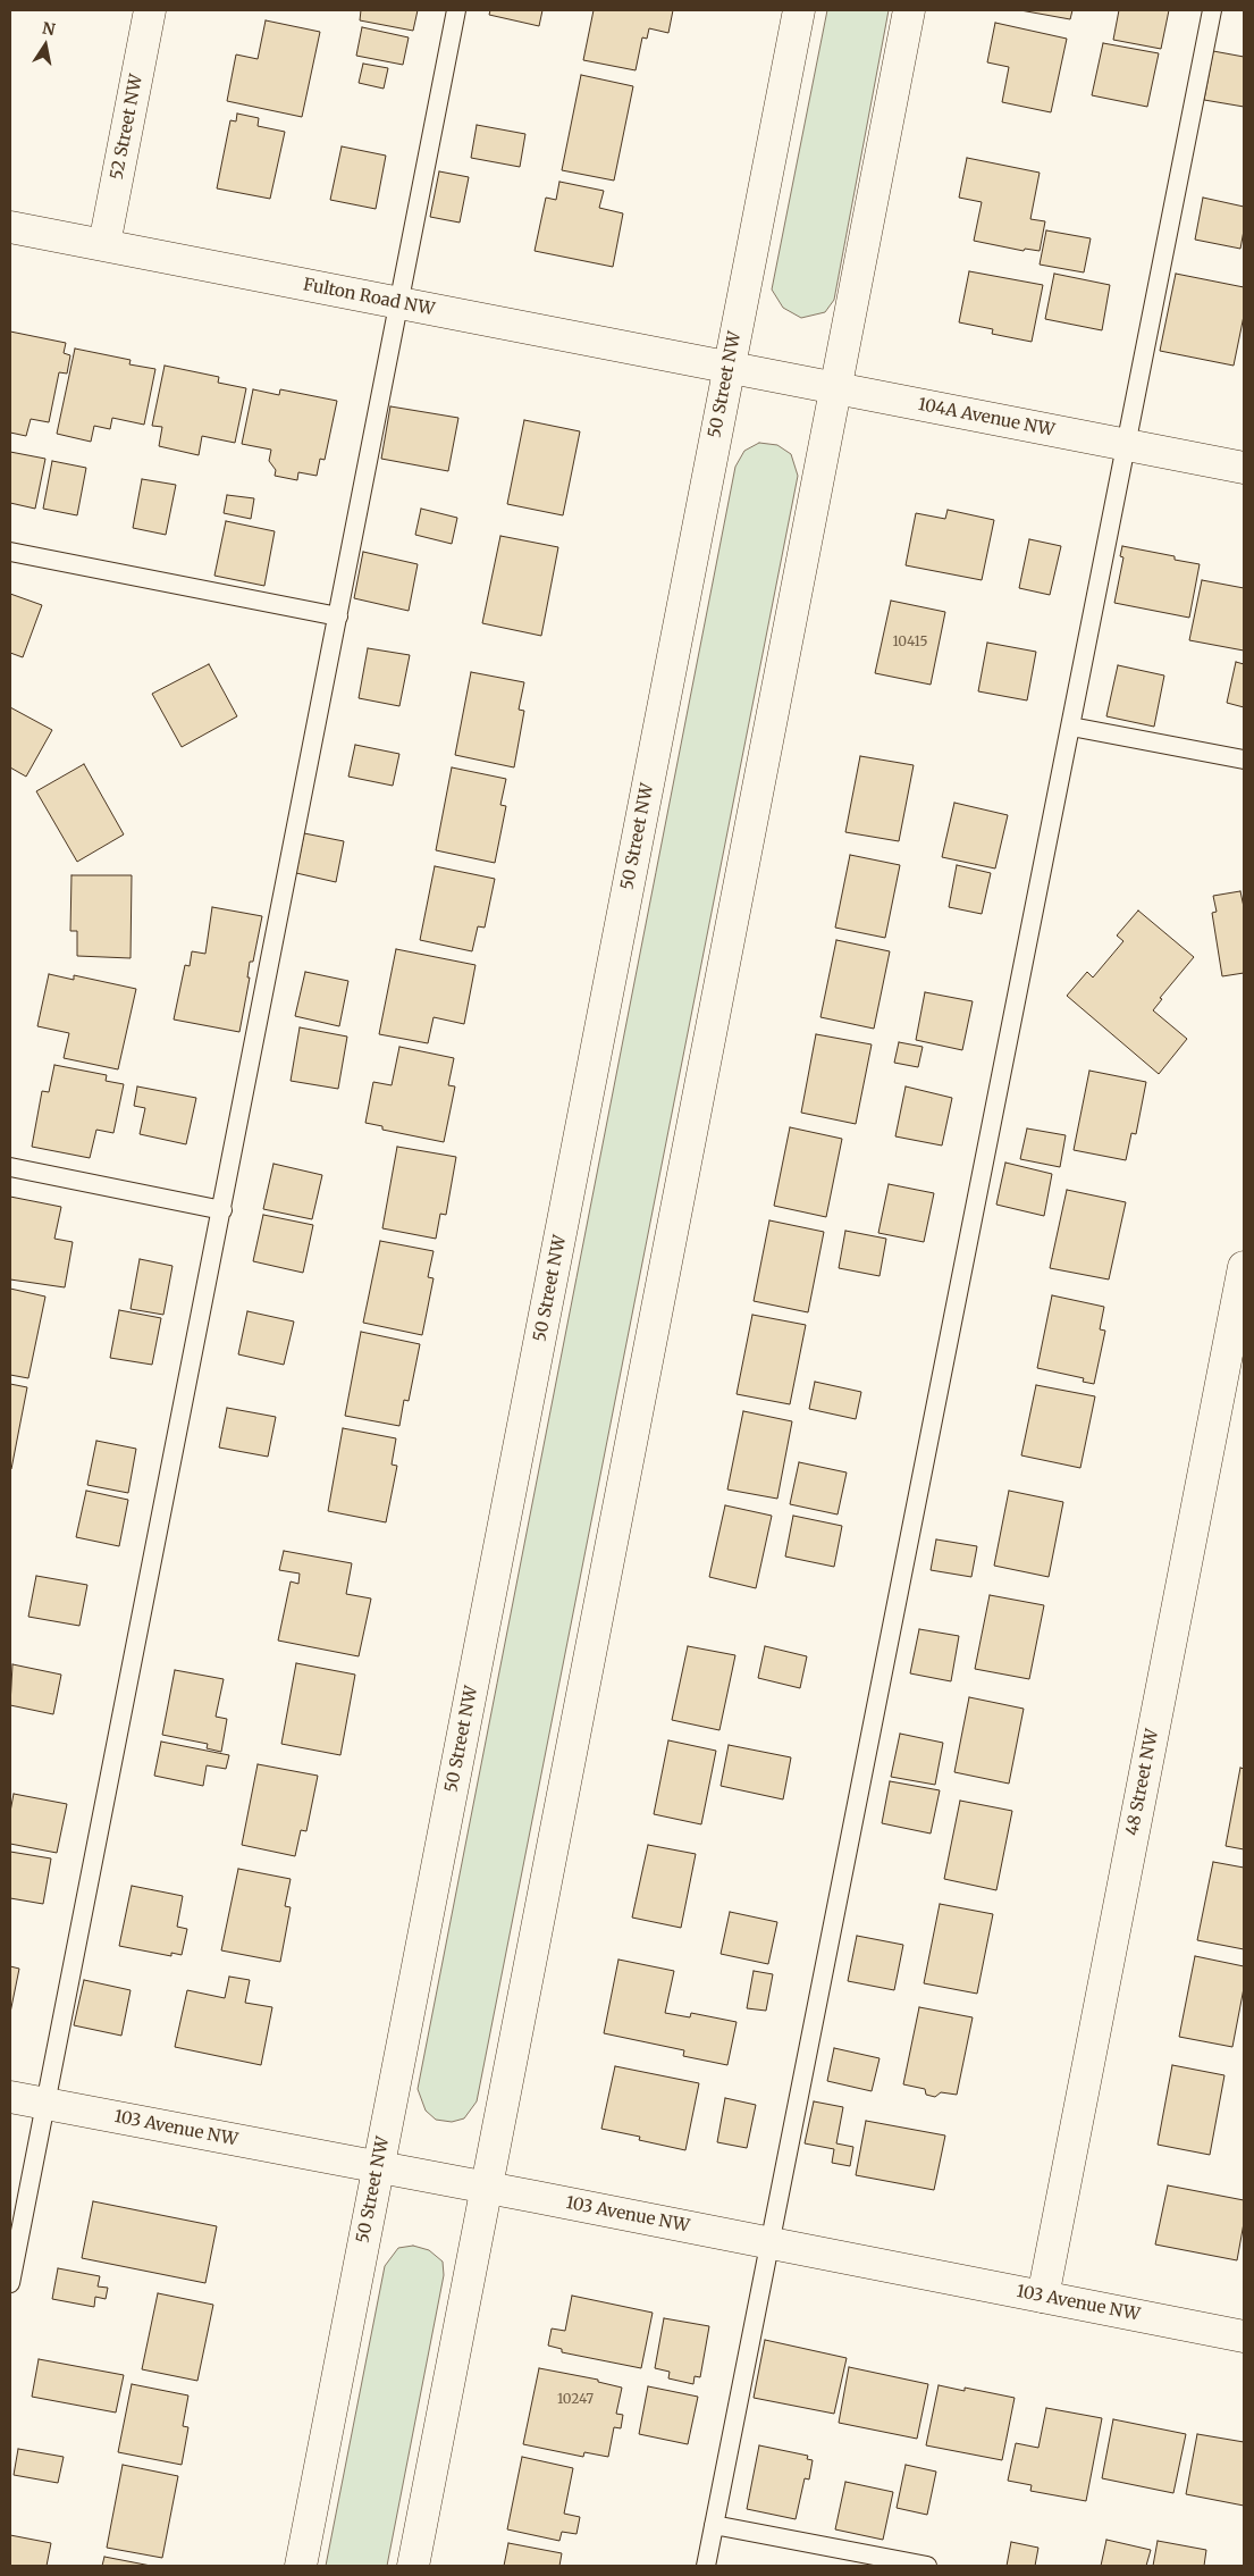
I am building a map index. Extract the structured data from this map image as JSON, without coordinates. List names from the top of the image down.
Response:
{
  "streets": {
    "main road": [
      "52 Street NW",
      "Fulton Road NW",
      "50 Street NW",
      "104A Avenue NW",
      "48 Street NW",
      "103 Avenue NW"
    ]
  },
  "crossings": [
    ["52 Street NW", "Fulton Road NW"],
    ["Fulton Road NW", "50 Street NW"],
    ["Fulton Road NW", "104A Avenue NW"],
    ["50 Street NW", "104A Avenue NW"],
    ["50 Street NW", "103 Avenue NW"],
    ["48 Street NW", "103 Avenue NW"]
  ],
  "house_numbers": ["10415", "10247"],
  "north": "top"
}
